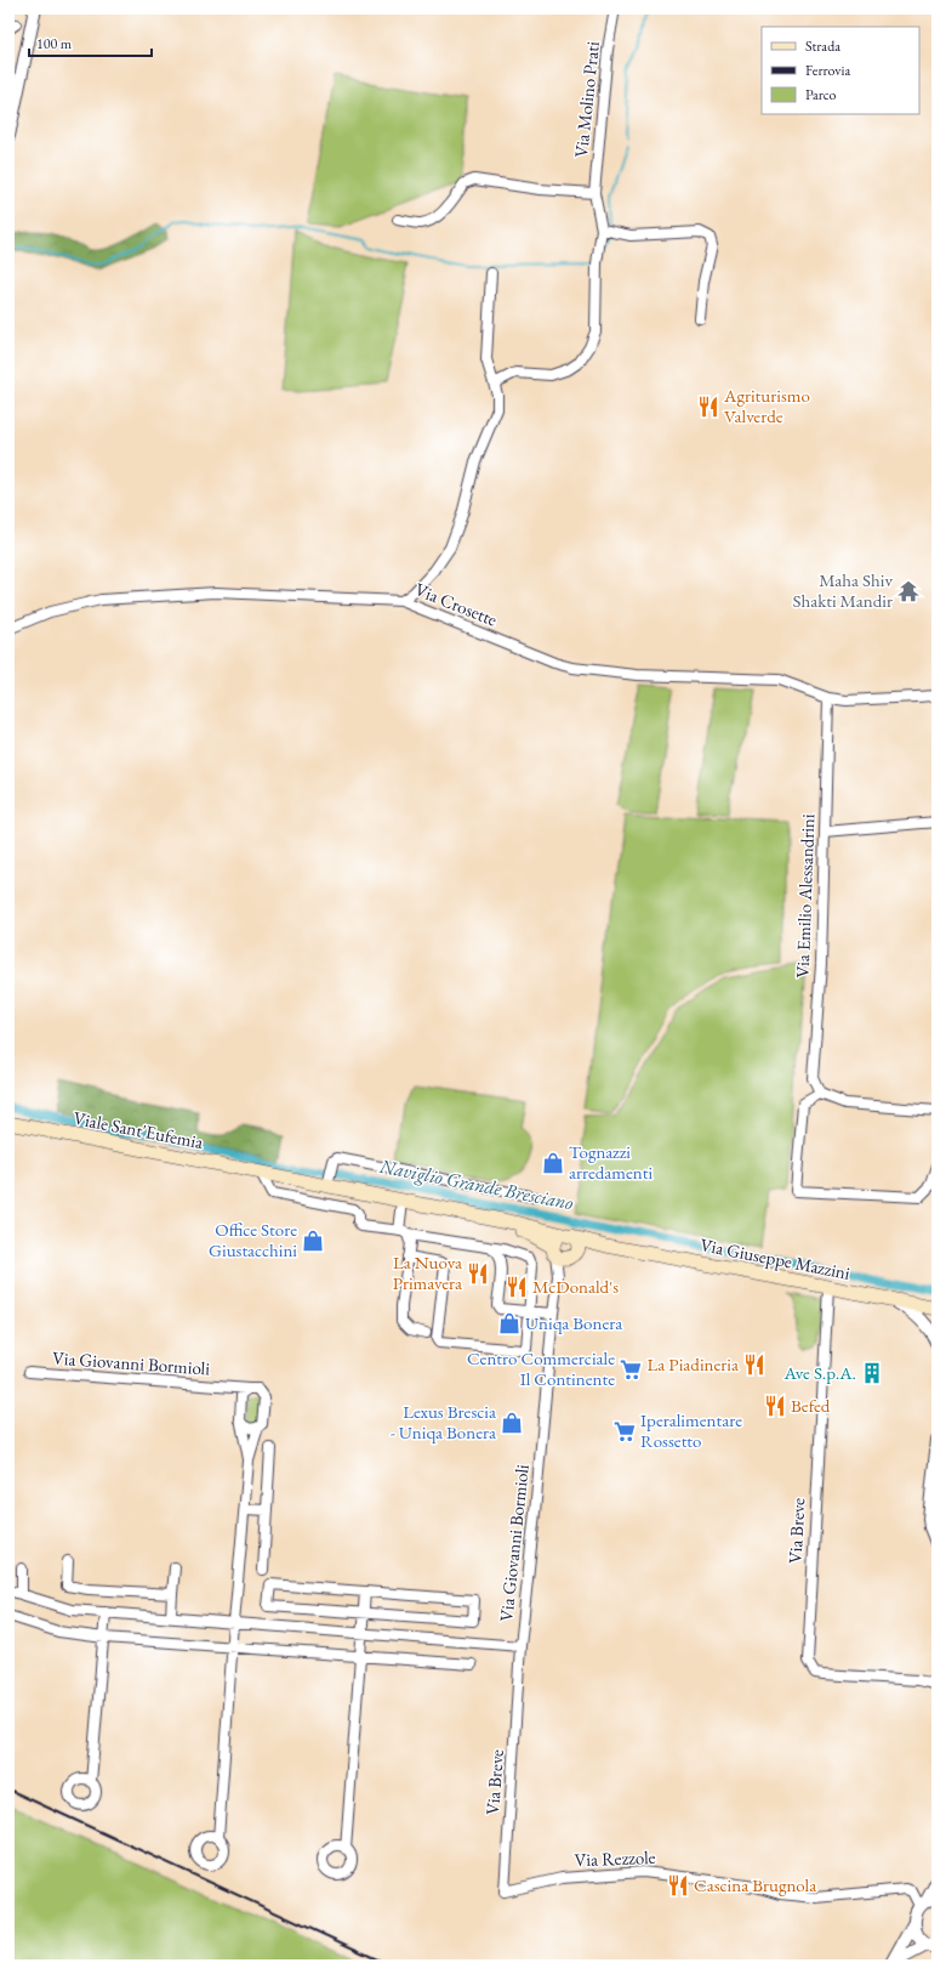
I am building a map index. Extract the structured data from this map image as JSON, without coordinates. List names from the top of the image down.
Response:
{
  "streets": {
    "main road": ["Viale Sant'Eufemia", "Via Giuseppe Mazzini"],
    "street": [
      "Via Molino Prati",
      "Via Crosette",
      "Via Emilio Alessandrini",
      "Via Giovanni Bormioli",
      "Via Breve",
      "Via Rezzole"
    ]
  },
  "crossings": [
    ["Via Crosette", "Via Emilio Alessandrini"],
    ["Viale Sant'Eufemia", "Via Giuseppe Mazzini"],
    ["Via Giuseppe Mazzini", "Via Breve"],
    ["Via Giovanni Bormioli", "Via Breve"],
    ["Via Breve", "Via Rezzole"]
  ],
  "water": ["Naviglio Grande Bresciano"],
  "places": {
    "restaurant": [
      "Agriturismo Valverde",
      "La Nuova Primavera",
      "McDonald's",
      "La Piadineria",
      "Befed",
      "Cascina Brugnola"
    ],
    "temple": ["Maha Shiv Shakti Mandir"],
    "shop": [
      "Tognazzi arredamenti",
      "Office Store Giustacchini",
      "Uniqa Bonera",
      "Lexus Brescia - Uniqa Bonera"
    ],
    "supermarket": ["Centro Commerciale Il Continente", "Iperalimentare Rossetto"],
    "building": ["Ave S.p.A."]
  },
  "legend": ["Strada", "Ferrovia", "Parco"],
  "scale_bar": "100 m"
}
